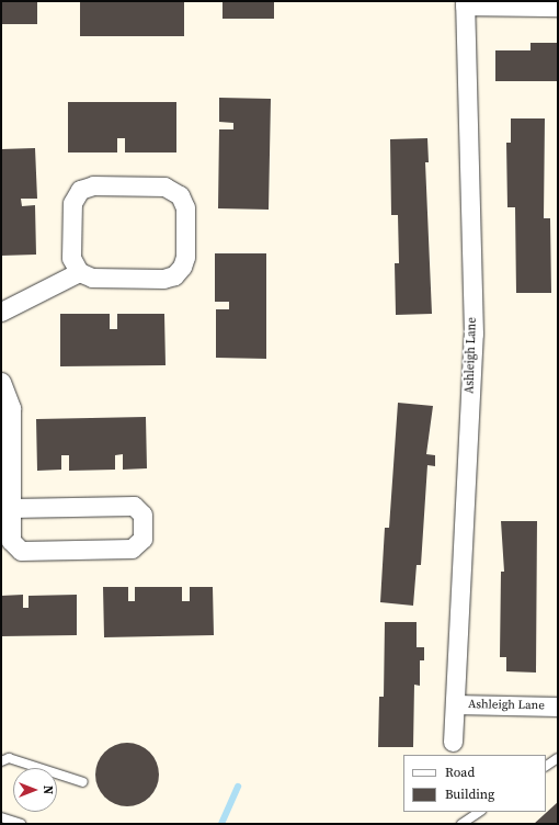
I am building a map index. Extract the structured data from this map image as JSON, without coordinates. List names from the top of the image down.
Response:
{
  "streets": {
    "street": ["Ashleigh Lane"]
  },
  "legend": ["Road", "Building"],
  "north": "right"
}
